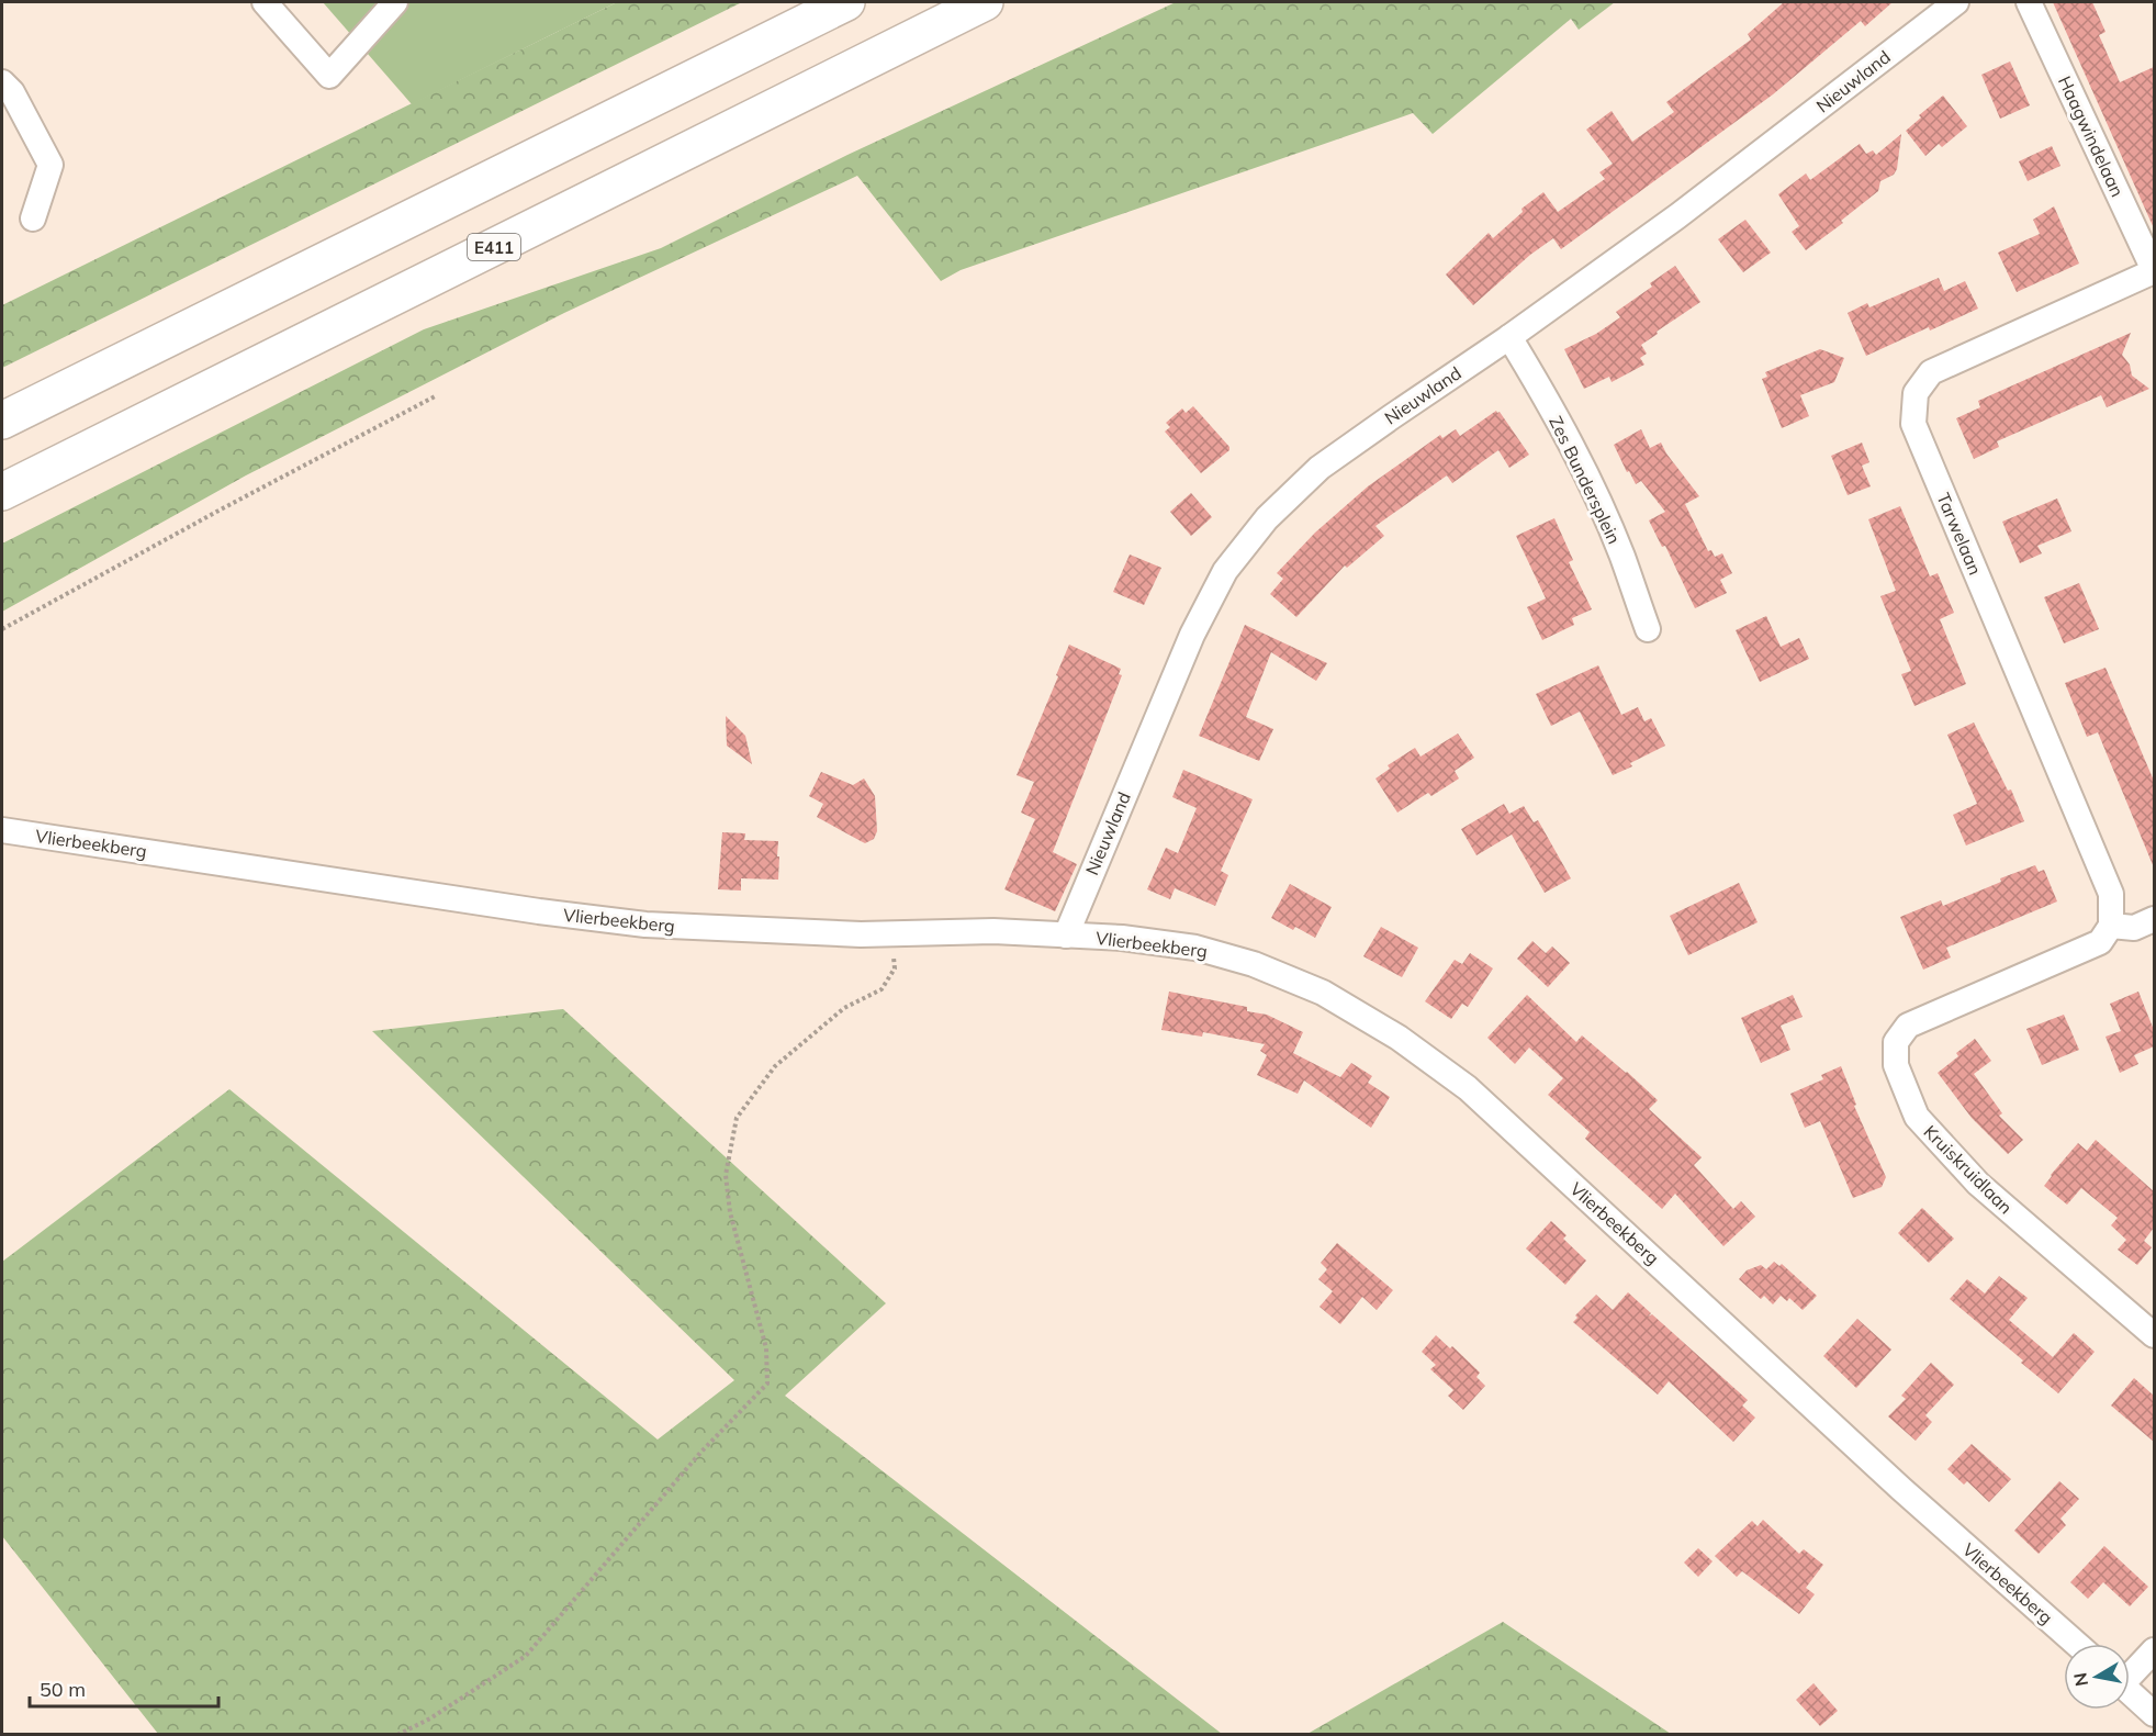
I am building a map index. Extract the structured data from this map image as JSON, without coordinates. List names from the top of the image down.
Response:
{
  "streets": {
    "highway": ["E411"],
    "street": [
      "Nieuwland",
      "Haagwindelaan",
      "Zes Bundersplein",
      "Tarwelaan",
      "Vlierbeekberg",
      "Kruiskruidlaan"
    ]
  },
  "crossings": [
    ["Nieuwland", "Zes Bundersplein"],
    ["Nieuwland", "Vlierbeekberg"],
    ["Haagwindelaan", "Tarwelaan"],
    ["Tarwelaan", "Kruiskruidlaan"]
  ],
  "scale_bar": "50 m",
  "north": "left"
}
